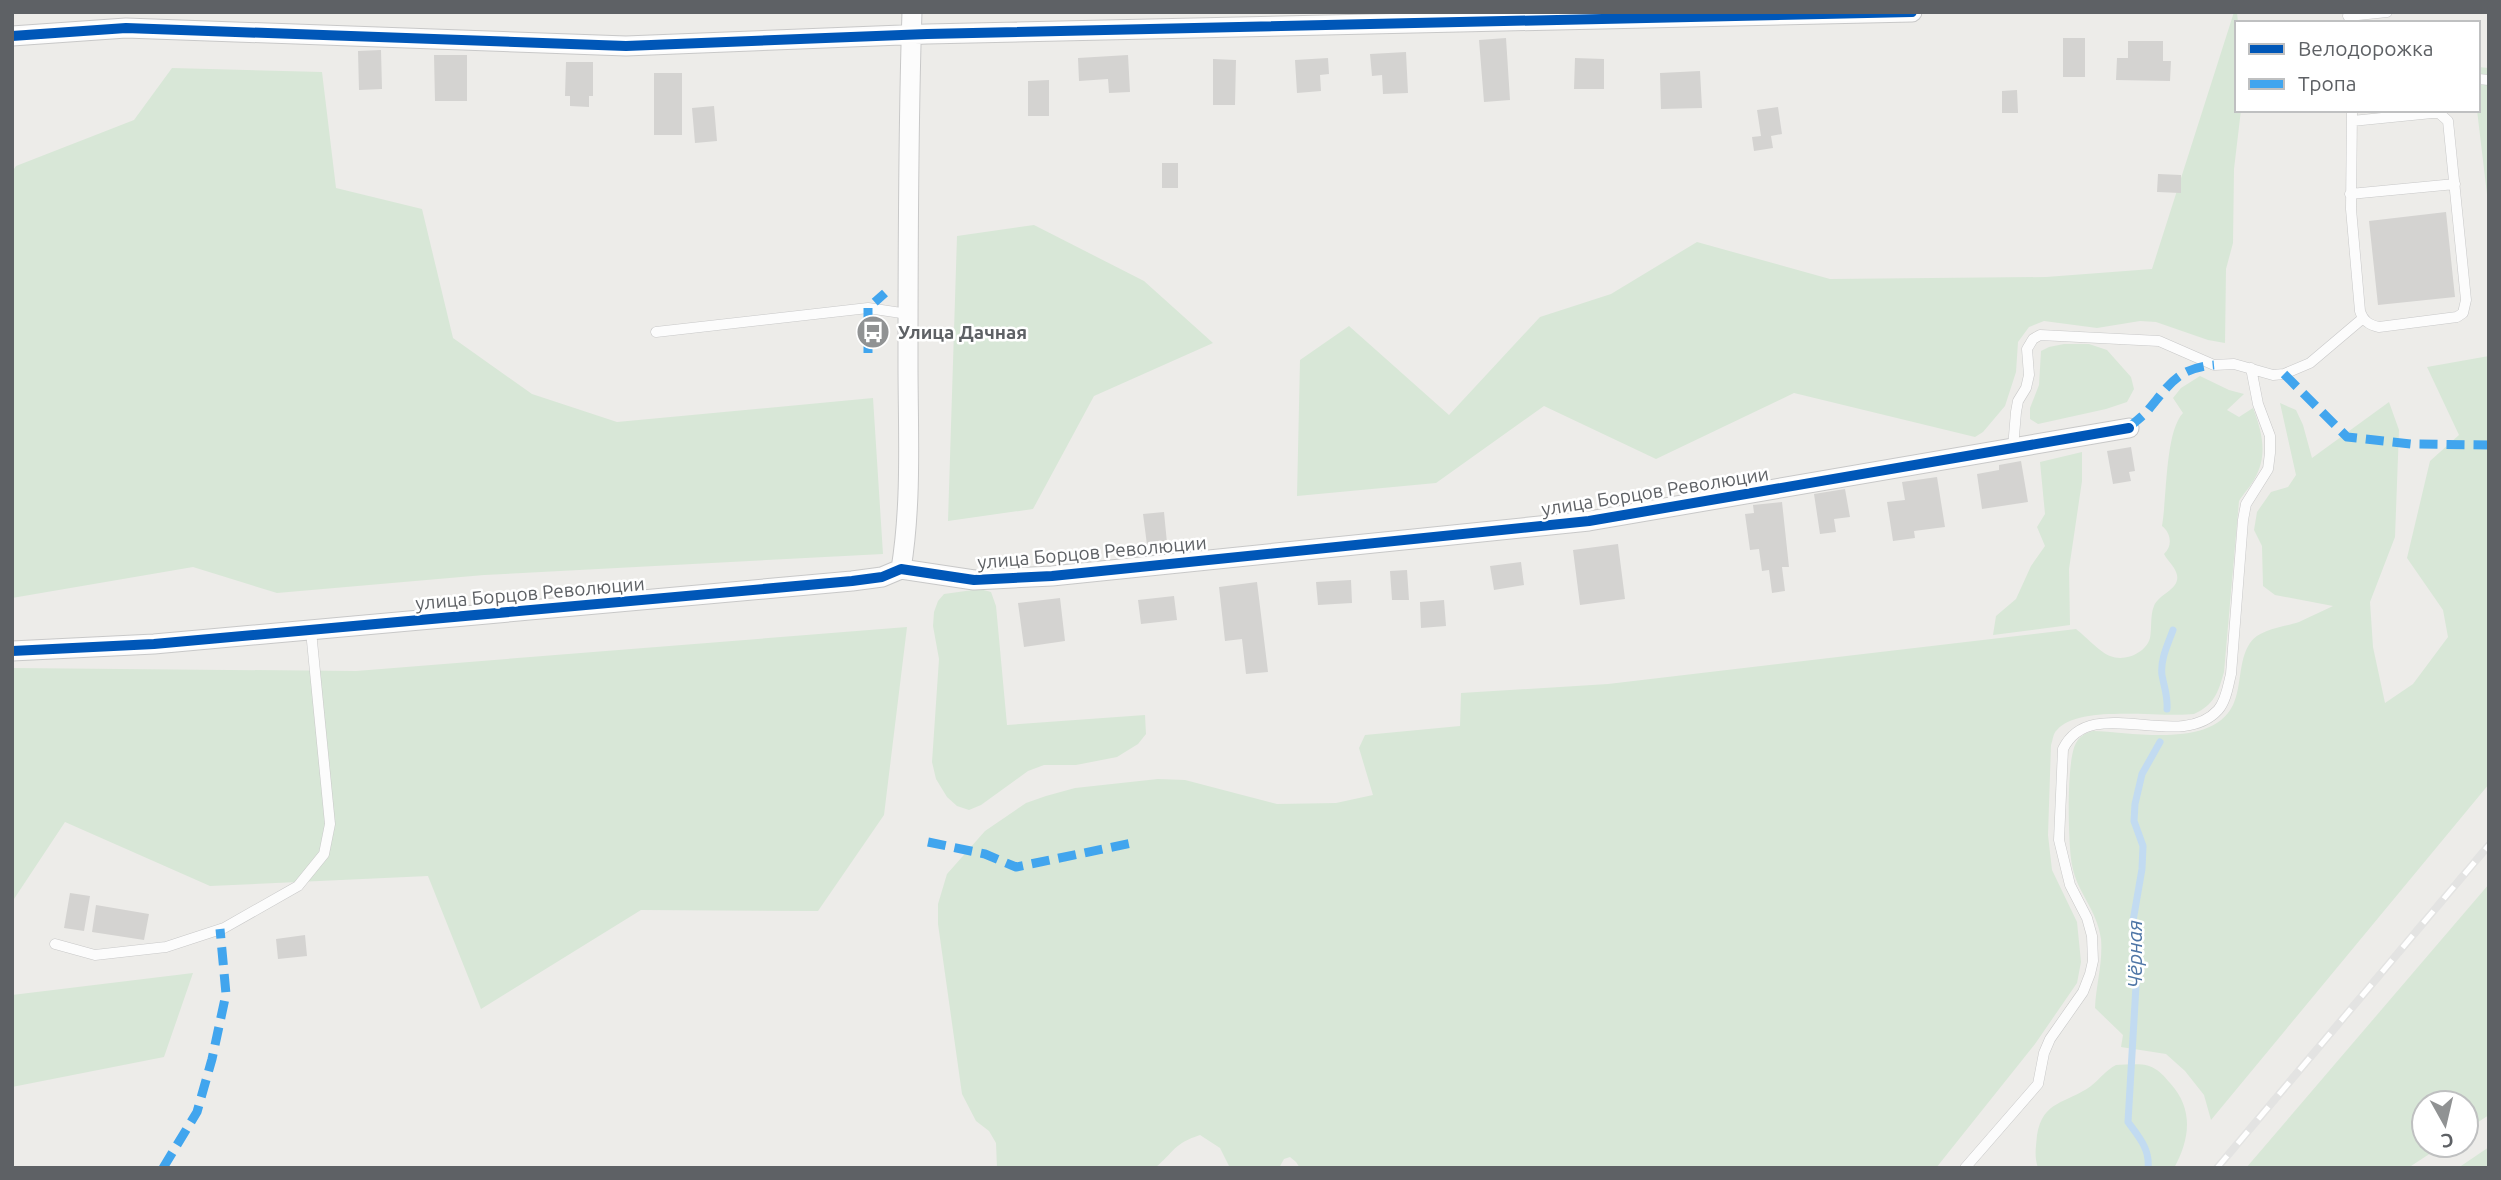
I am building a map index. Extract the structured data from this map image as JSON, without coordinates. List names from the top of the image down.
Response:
{
  "streets": {
    "street": ["улица Борцов Революции"]
  },
  "water": ["Чёрная"],
  "places": {
    "bus stop": ["Улица Дачная"]
  },
  "legend": ["Велодорожка", "Тропа"],
  "north": "bottom"
}
